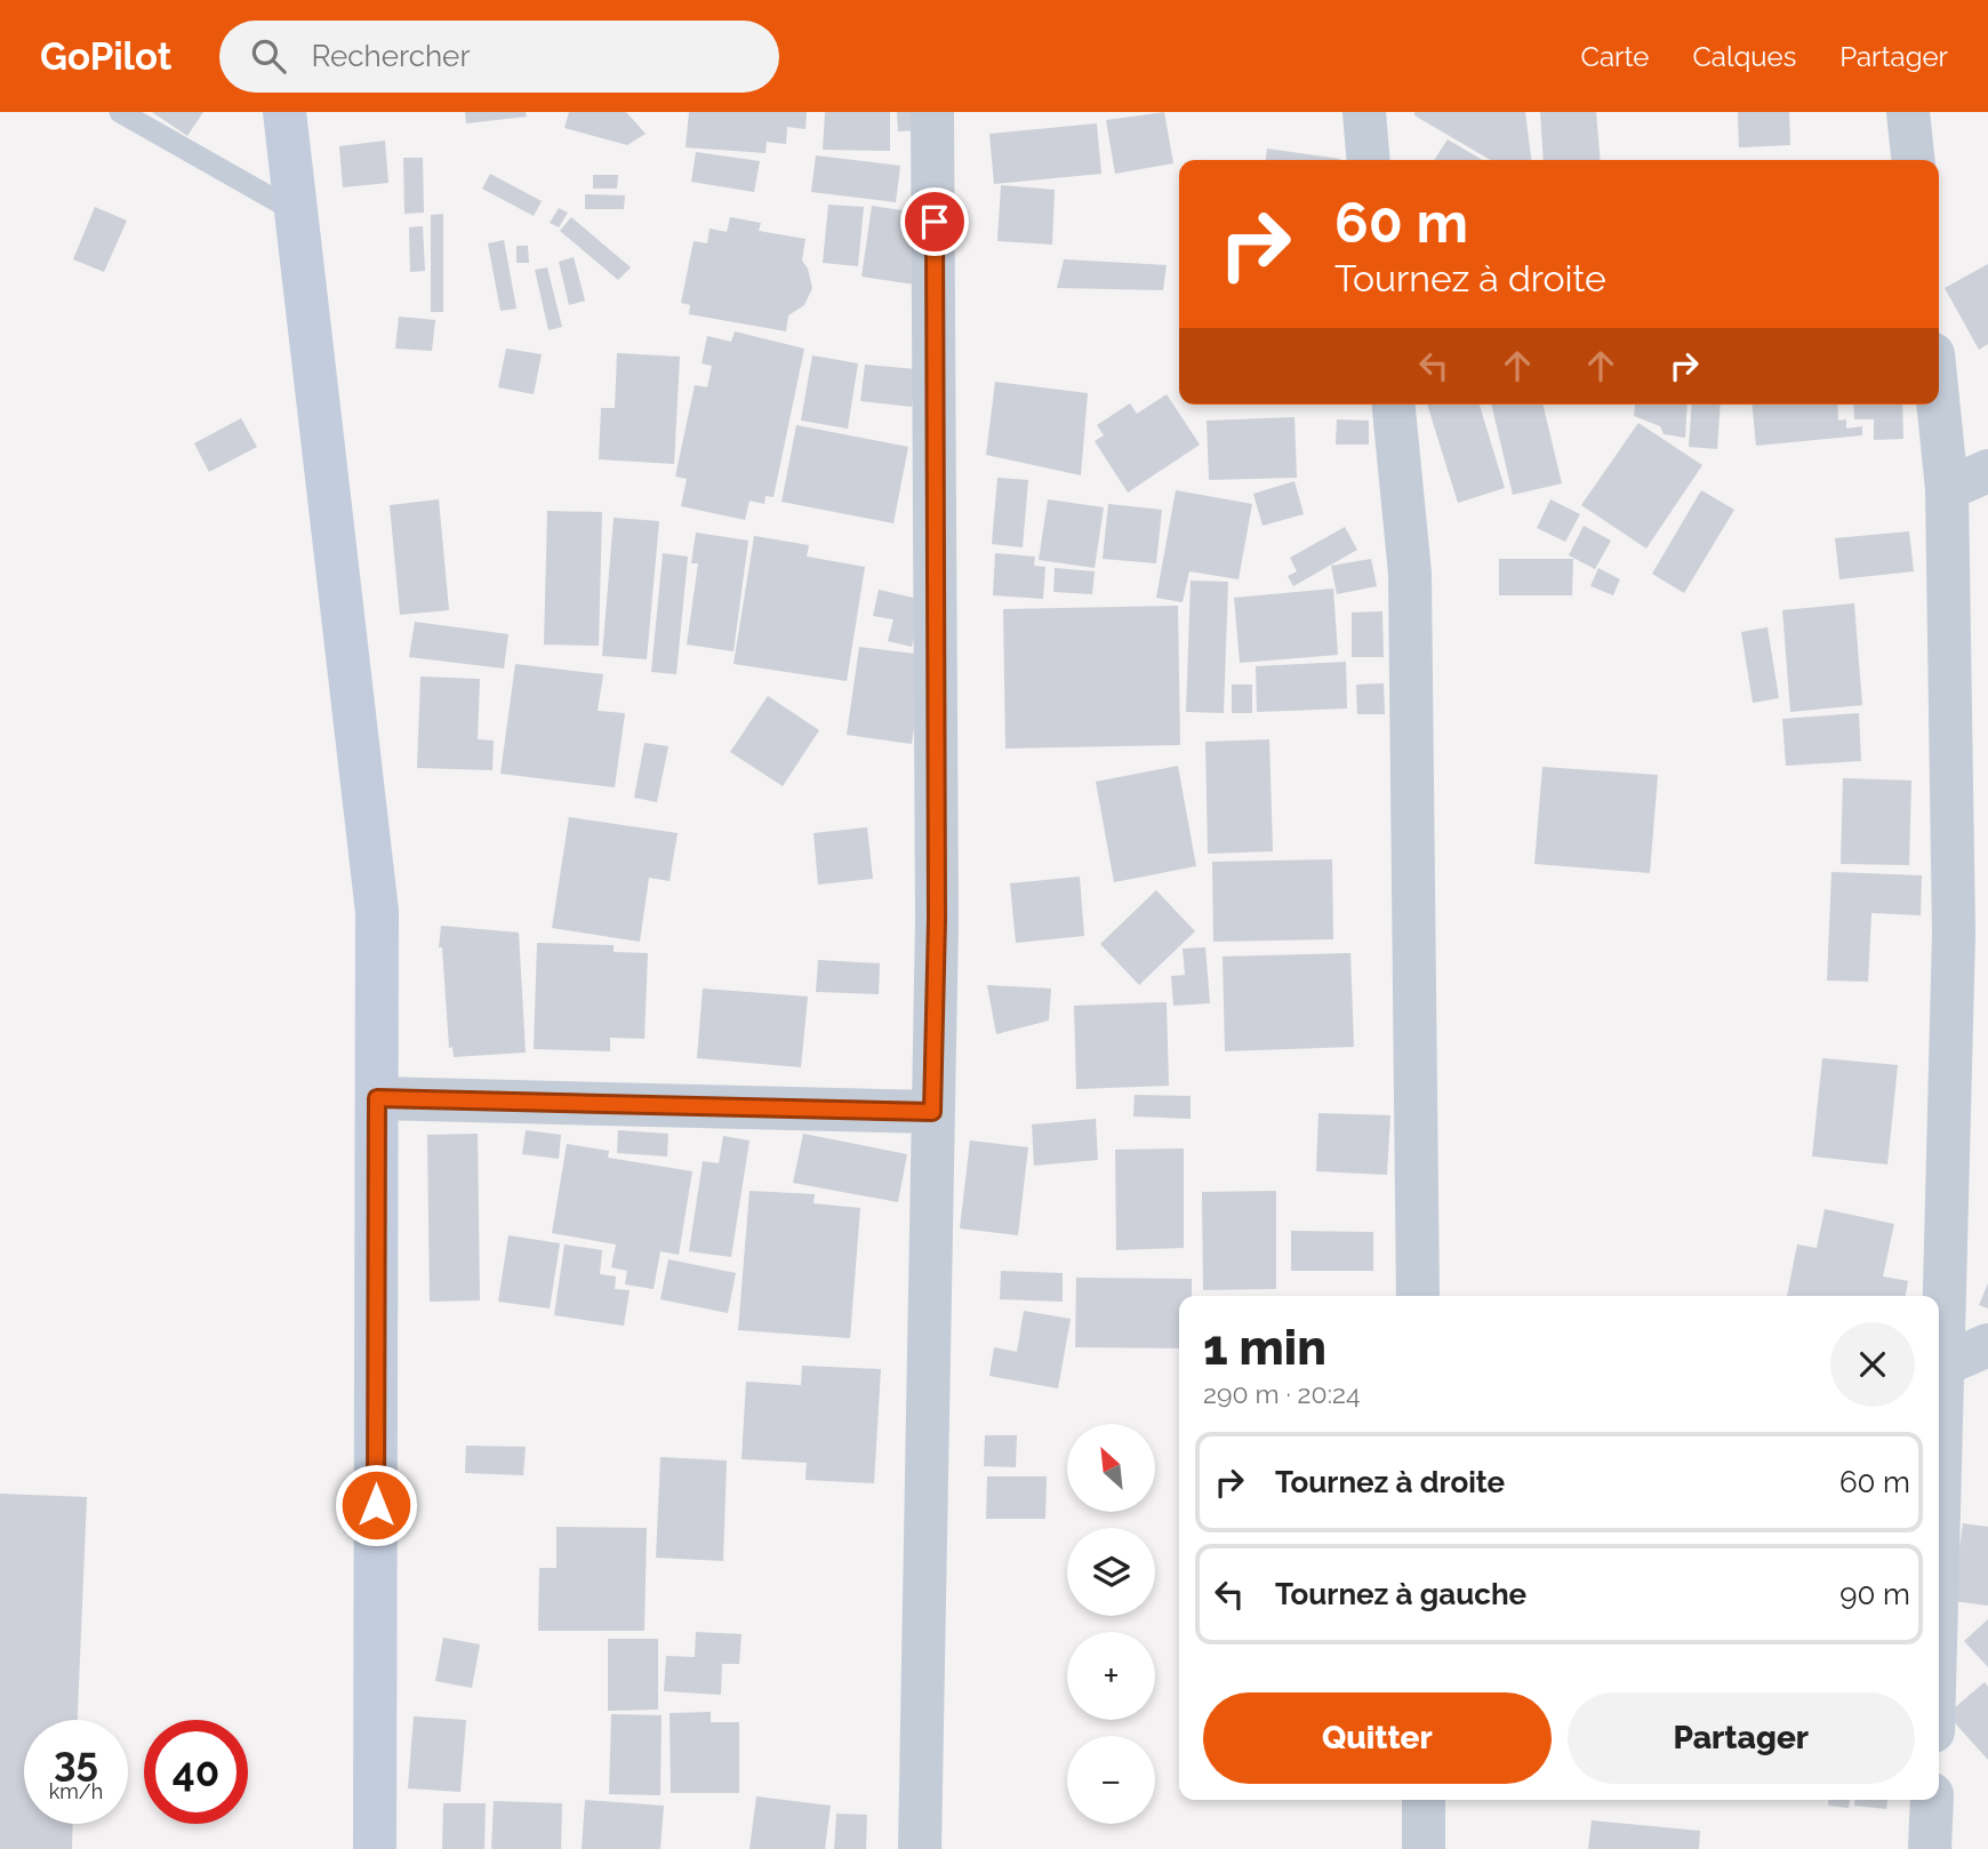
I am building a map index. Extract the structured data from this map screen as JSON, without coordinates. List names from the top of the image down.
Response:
{
  "north": "top left",
  "page": {
    "header": "GoPilot",
    "search": "Rechercher",
    "nav": ["Carte", "Calques", "Partager"],
    "turn": ["60 m", "Tournez à droite"],
    "heading": ["1 min", "290 m · 20:24"],
    "map_buttons": ["+", "−"],
    "list": [
      {
        "name": "Tournez à droite",
        "value": "60 m"
      },
      {
        "name": "Tournez à gauche",
        "value": "90 m"
      }
    ],
    "buttons": ["Quitter", "Partager"],
    "speed": "35 km/h",
    "limit": "40"
  }
}
